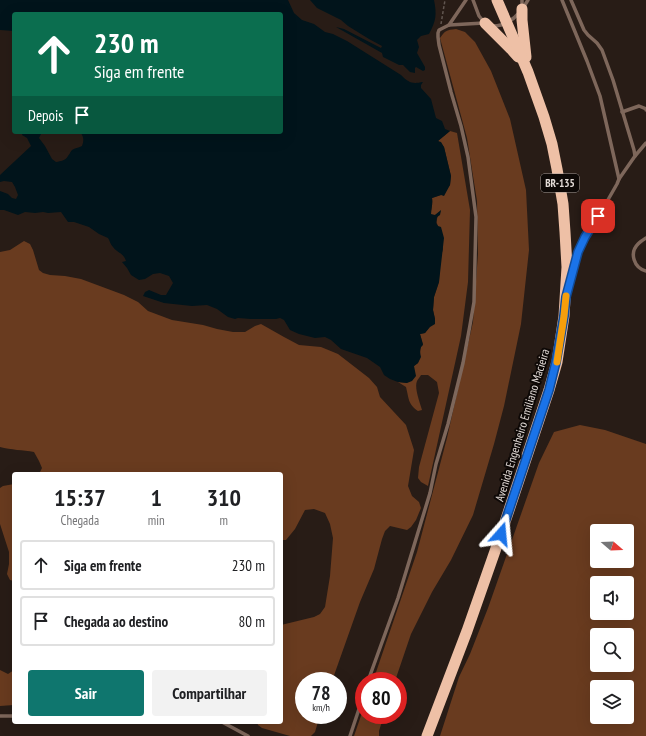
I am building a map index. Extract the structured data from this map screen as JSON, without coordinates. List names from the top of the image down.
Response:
{
  "streets": {
    "highway": ["BR-135", "Avenida Engenheiro Emiliano Macieira"]
  },
  "north": "right",
  "page": {
    "turn": ["230 m", "Siga em frente"],
    "then": "Depois",
    "eta": [
      "15:37",
      "Chegada",
      "1",
      "min",
      "310",
      "m"
    ],
    "list": [
      {
        "name": "Siga em frente",
        "value": "230 m"
      },
      {
        "name": "Chegada ao destino",
        "value": "80 m"
      }
    ],
    "buttons": ["Sair", "Compartilhar"],
    "speed": "78 km/h",
    "limit": "80"
  }
}
